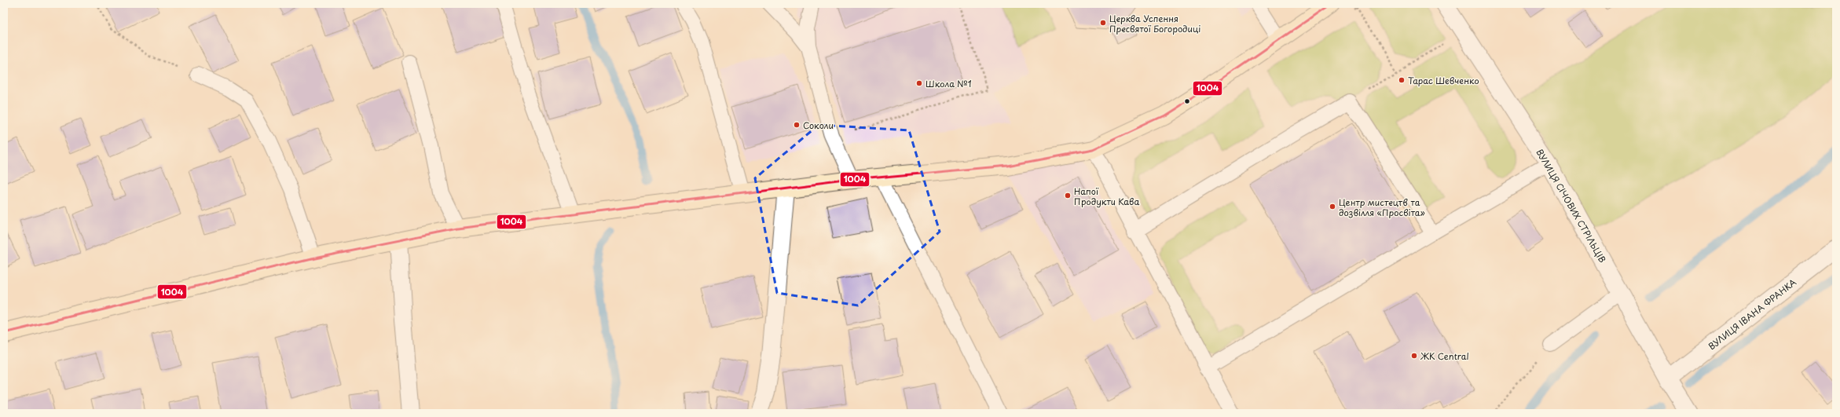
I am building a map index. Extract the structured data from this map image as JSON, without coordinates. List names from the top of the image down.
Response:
{
  "streets": {
    "street": ["ВУЛИЦЯ СІЧОВИХ СТРІЛЬЦІВ", "ВУЛИЦЯ ІВАНА ФРАНКА"]
  },
  "crossings": [
    ["ВУЛИЦЯ СІЧОВИХ СТРІЛЬЦІВ", "ВУЛИЦЯ ІВАНА ФРАНКА"]
  ],
  "places": [
    "Церква Успення Пресвятої Богородиці",
    "Тарас Шевченко",
    "Школа №1",
    "Соколи",
    "Напої Продукти Кава",
    "Центр мистецтв та дозвілля «Просвіта»",
    "ЖК Central"
  ],
  "lines": ["transit line 1004"]
}
